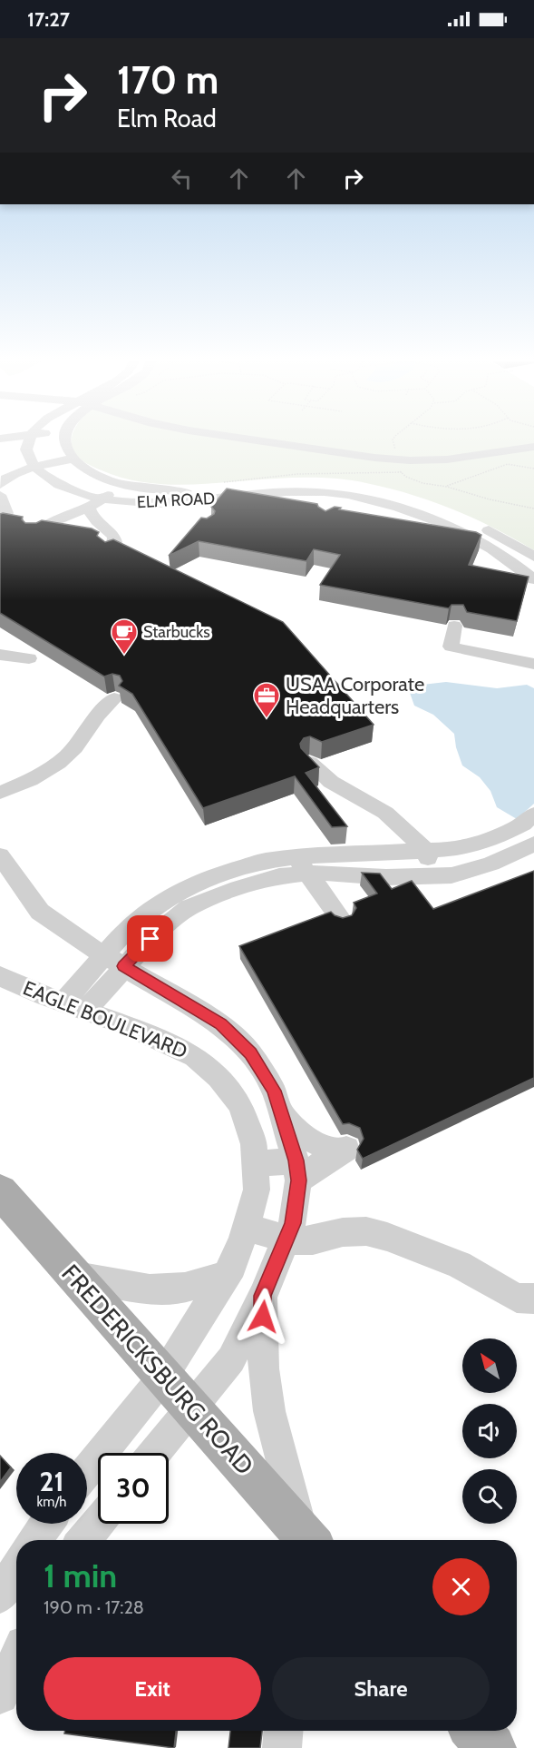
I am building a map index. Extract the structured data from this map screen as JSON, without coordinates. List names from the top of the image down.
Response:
{
  "streets": {
    "main road": ["FREDERICKSBURG ROAD"],
    "street": ["ELM ROAD", "EAGLE BOULEVARD"]
  },
  "crossings": [
    ["EAGLE BOULEVARD", "FREDERICKSBURG ROAD"]
  ],
  "places": {
    "cafe": ["Starbucks"],
    "office": ["USAA Corporate Headquarters"]
  },
  "north": "top left",
  "page": {
    "status": "17:27",
    "turn": ["170 m", "Elm Road"],
    "speed": "21 km/h",
    "limit": "30",
    "heading": ["1 min", "190 m · 17:28"],
    "buttons": ["Exit", "Share"]
  }
}
